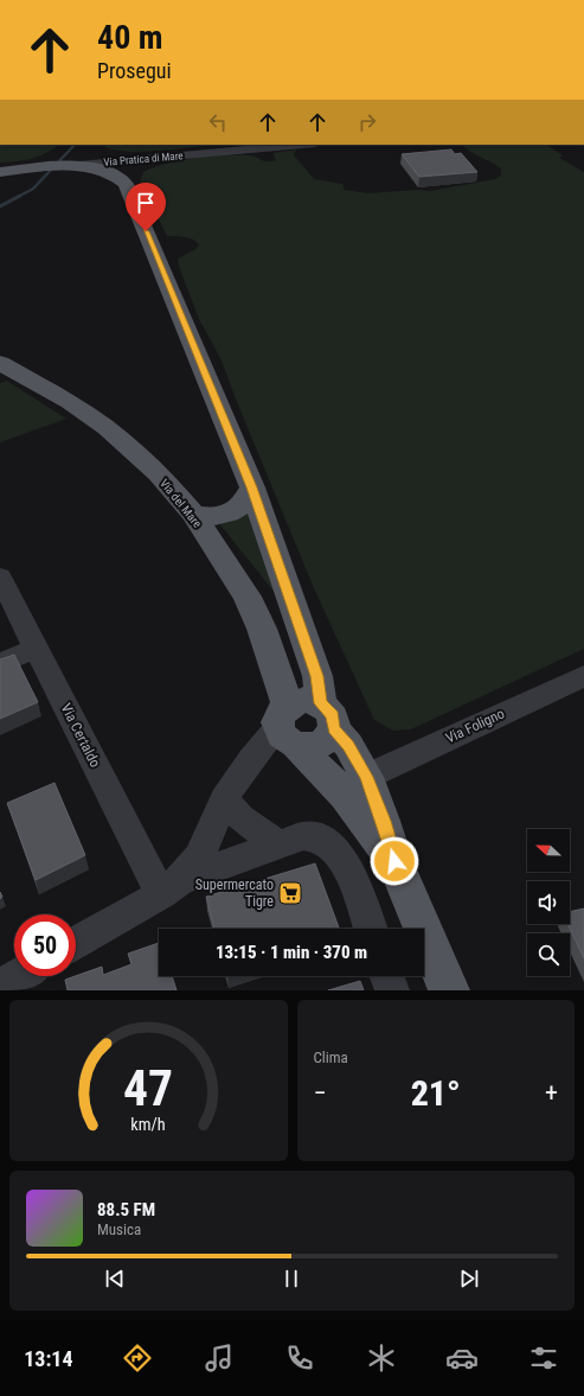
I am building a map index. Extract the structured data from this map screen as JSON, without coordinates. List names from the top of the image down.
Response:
{
  "streets": {
    "main road": ["Via Pratica di Mare", "Via del Mare"],
    "street": ["Via Foligno", "Via Certaldo"]
  },
  "places": {
    "supermarket": ["Supermercato Tigre"]
  },
  "north": "left",
  "page": {
    "turn": ["40 m", "Prosegui"],
    "limit": "50",
    "trip": "13:15 · 1 min · 370 m",
    "tile": "Clima",
    "heat": ["−", "21°", "+"],
    "song": ["88.5 FM", "Musica"],
    "tabs": "13:14",
    "gauge": ["47", "km/h"]
  }
}
